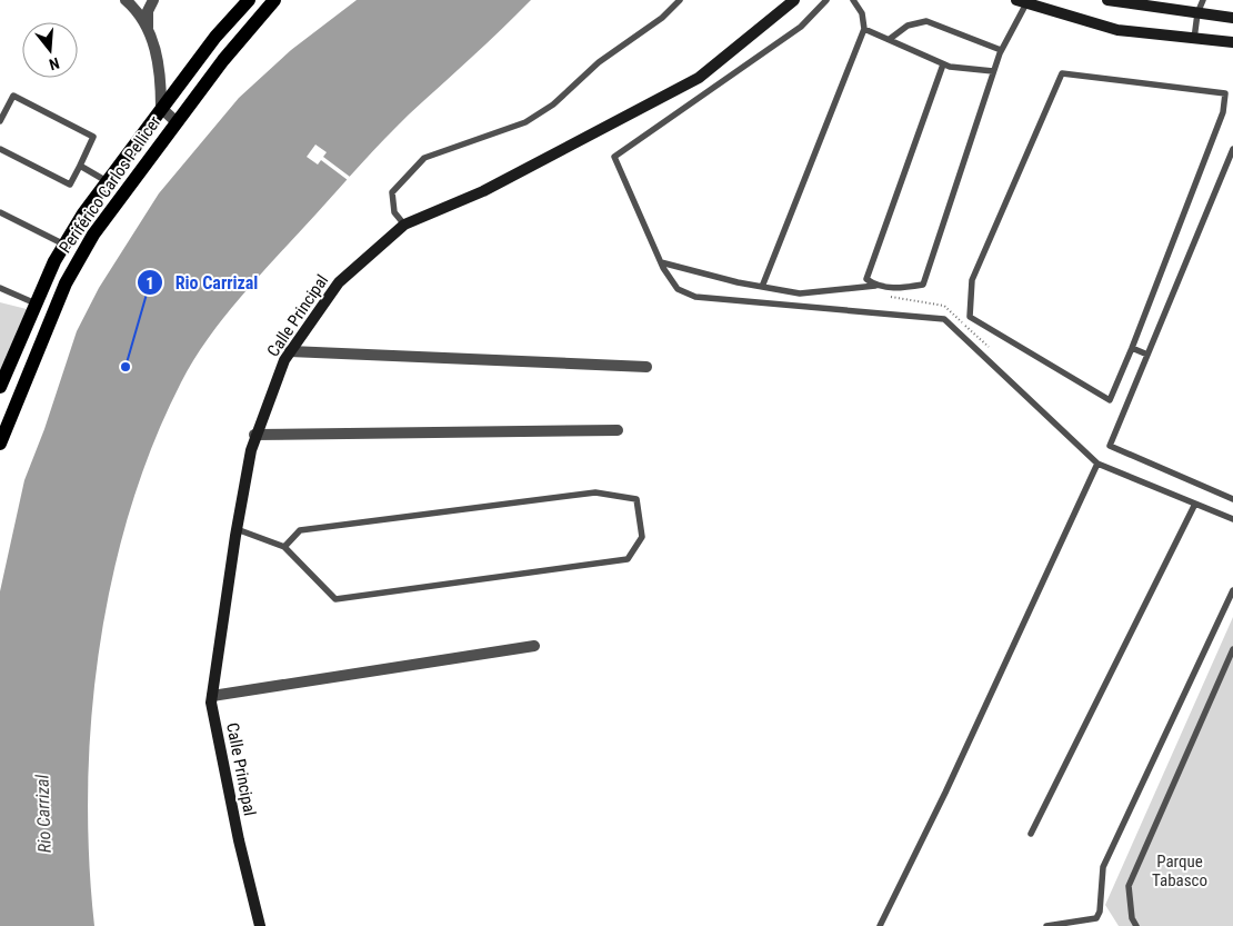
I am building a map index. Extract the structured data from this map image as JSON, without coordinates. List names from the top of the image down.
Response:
{
  "streets": {
    "main road": ["Periférico Carlos Pellicer", "Calle Principal"]
  },
  "water": ["Rio Carrizal"],
  "parks": ["Parque Tabasco"],
  "places": ["Rio Carrizal"],
  "north": "bottom"
}
